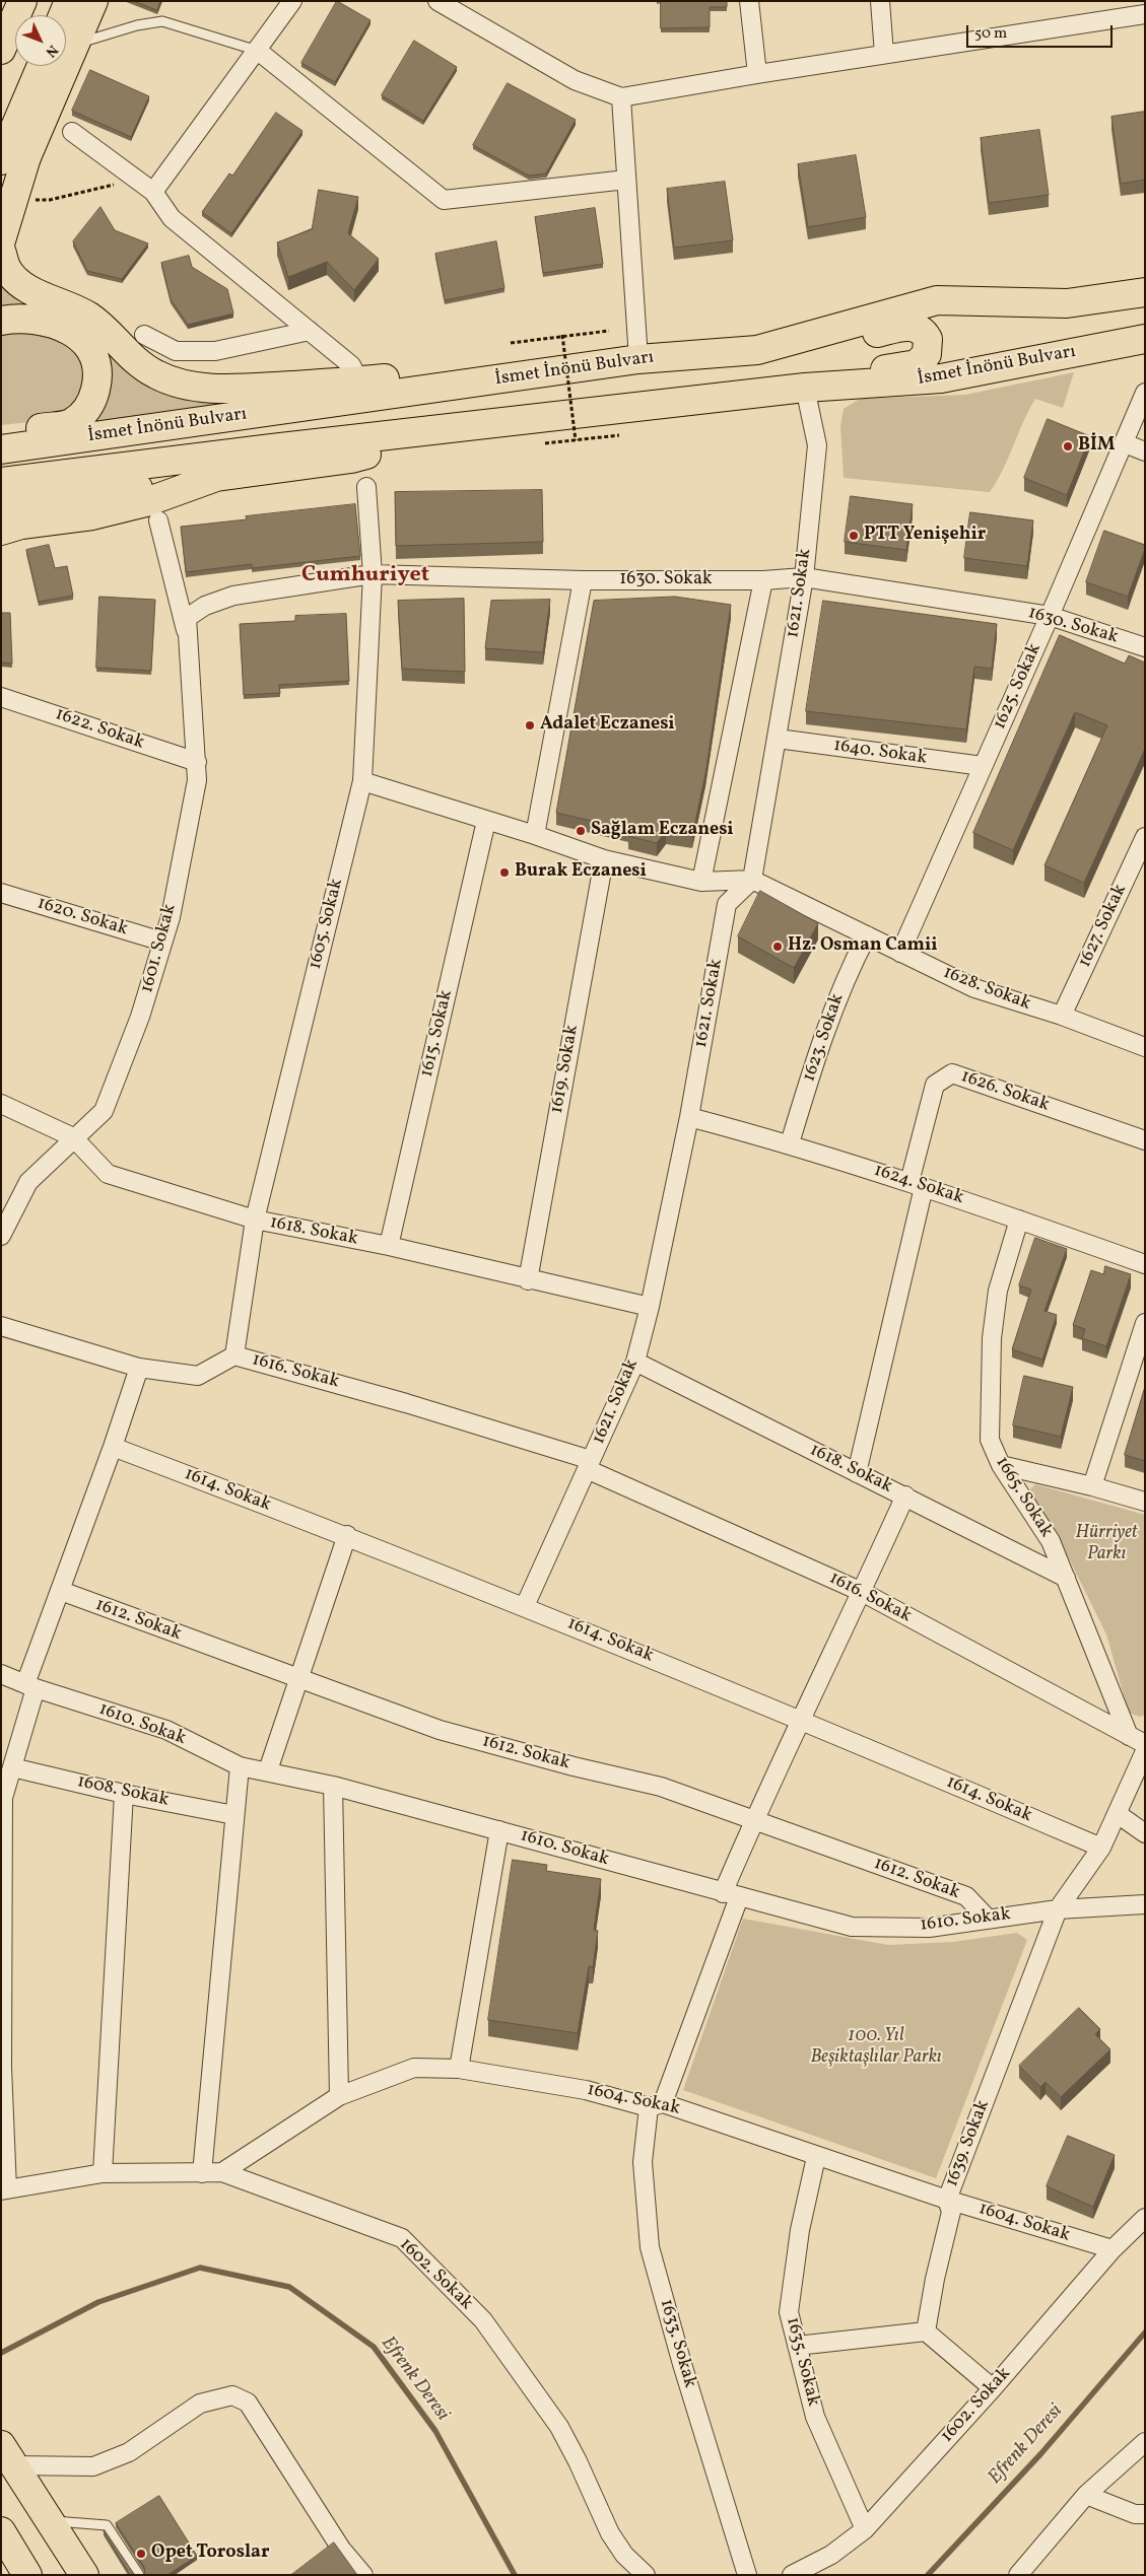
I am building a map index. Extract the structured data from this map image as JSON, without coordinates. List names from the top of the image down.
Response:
{
  "streets": {
    "main road": ["İsmet İnönü Bulvarı"],
    "street": [
      "1630. Sokak",
      "1621. Sokak",
      "1625. Sokak",
      "1622. Sokak",
      "1640. Sokak",
      "1620. Sokak",
      "1605. Sokak",
      "1627. Sokak",
      "1601. Sokak",
      "1628. Sokak",
      "1615. Sokak",
      "1623. Sokak",
      "1619. Sokak",
      "1626. Sokak",
      "1624. Sokak",
      "1618. Sokak",
      "1616. Sokak",
      "1614. Sokak",
      "1665. Sokak",
      "1612. Sokak",
      "1610. Sokak",
      "1608. Sokak",
      "1604. Sokak",
      "1639. Sokak",
      "1602. Sokak",
      "1633. Sokak",
      "1635. Sokak"
    ]
  },
  "crossings": [
    ["İsmet İnönü Bulvarı", "1621. Sokak"],
    ["1630. Sokak", "1621. Sokak"],
    ["1630. Sokak", "1625. Sokak"],
    ["1630. Sokak", "1605. Sokak"],
    ["1630. Sokak", "1601. Sokak"],
    ["1621. Sokak", "1640. Sokak"],
    ["1621. Sokak", "1628. Sokak"],
    ["1621. Sokak", "1624. Sokak"],
    ["1621. Sokak", "1618. Sokak"],
    ["1621. Sokak", "1616. Sokak"],
    ["1621. Sokak", "1614. Sokak"],
    ["1625. Sokak", "1640. Sokak"],
    ["1625. Sokak", "1628. Sokak"],
    ["1622. Sokak", "1601. Sokak"],
    ["1620. Sokak", "1601. Sokak"],
    ["1605. Sokak", "1618. Sokak"],
    ["1605. Sokak", "1616. Sokak"],
    ["1627. Sokak", "1628. Sokak"],
    ["1601. Sokak", "1618. Sokak"],
    ["1628. Sokak", "1623. Sokak"],
    ["1615. Sokak", "1618. Sokak"],
    ["1623. Sokak", "1624. Sokak"],
    ["1619. Sokak", "1618. Sokak"],
    ["1626. Sokak", "1624. Sokak"],
    ["1624. Sokak", "1665. Sokak"],
    ["1618. Sokak", "1665. Sokak"],
    ["1618. Sokak", "1633. Sokak"],
    ["1616. Sokak", "1665. Sokak"],
    ["1616. Sokak", "1633. Sokak"],
    ["1614. Sokak", "1639. Sokak"],
    ["1614. Sokak", "1633. Sokak"],
    ["1612. Sokak", "1610. Sokak"],
    ["1612. Sokak", "1633. Sokak"],
    ["1610. Sokak", "1639. Sokak"],
    ["1610. Sokak", "1633. Sokak"],
    ["1604. Sokak", "1639. Sokak"],
    ["1604. Sokak", "1602. Sokak"],
    ["1604. Sokak", "1633. Sokak"],
    ["1604. Sokak", "1635. Sokak"],
    ["1602. Sokak", "1635. Sokak"]
  ],
  "districts": ["Cumhuriyet"],
  "water": ["Efrenk Deresi"],
  "parks": ["Hürriyet Parkı", "100. Yıl Beşiktaşlılar Parkı"],
  "places": [
    "BİM",
    "PTT Yenişehir",
    "Adalet Eczanesi",
    "Sağlam Eczanesi",
    "Burak Eczanesi",
    "Hz. Osman Camii",
    "Opet Toroslar"
  ],
  "scale_bar": "50 m",
  "north": "bottom right"
}
